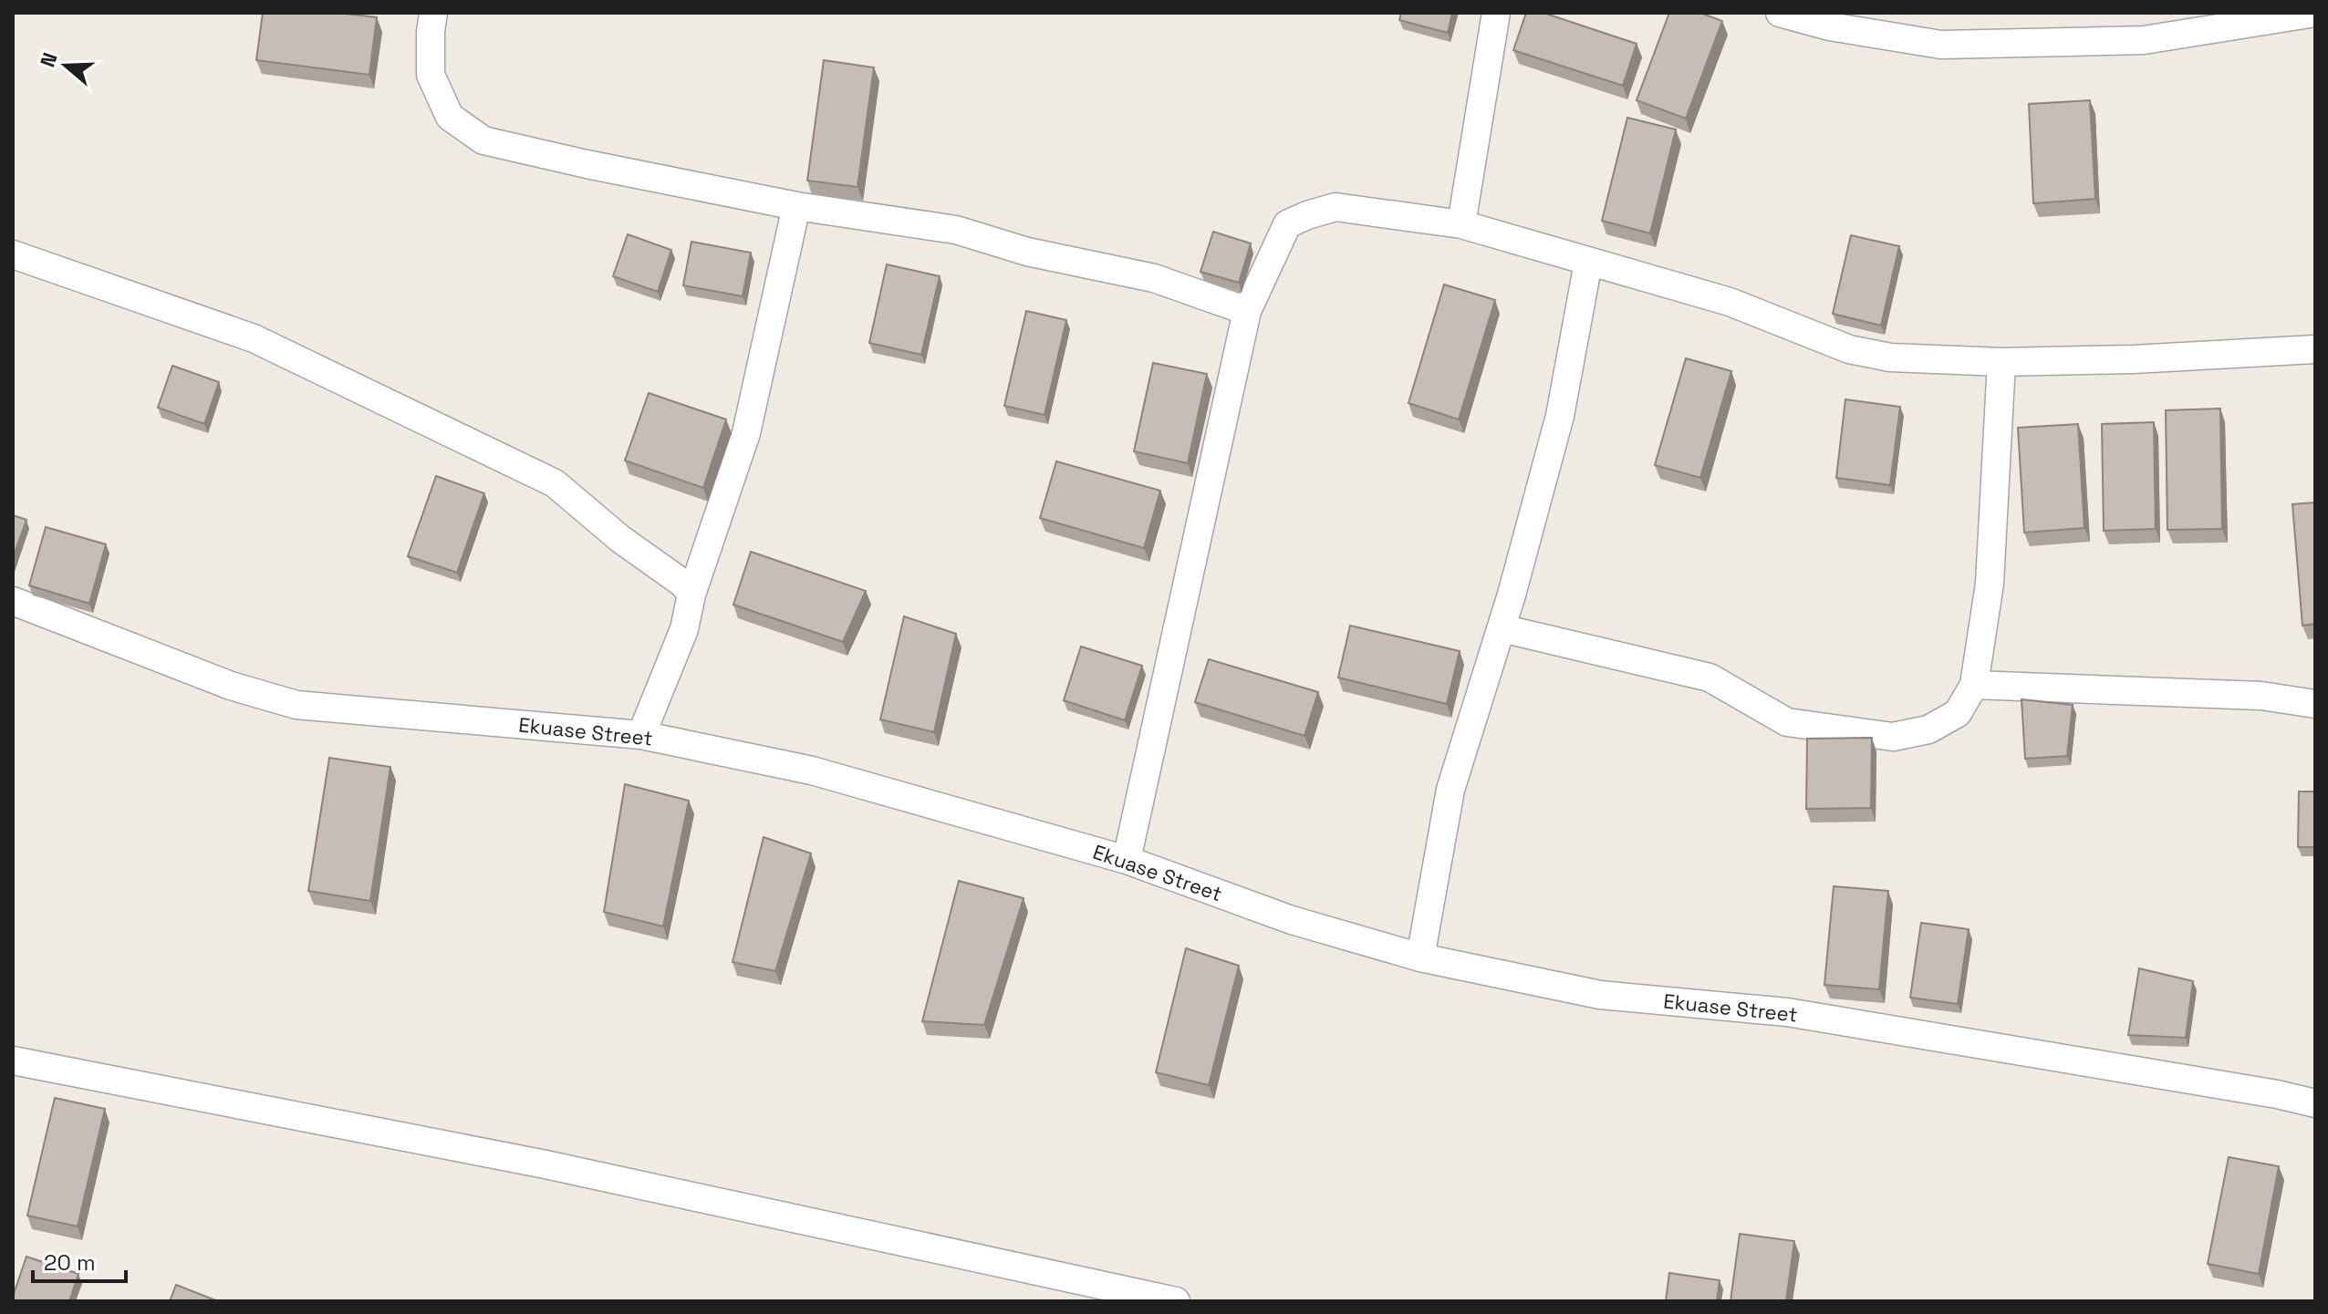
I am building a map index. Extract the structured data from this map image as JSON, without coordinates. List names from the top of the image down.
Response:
{
  "streets": {
    "street": ["Ekuase Street"]
  },
  "scale_bar": "20 m",
  "north": "left"
}
